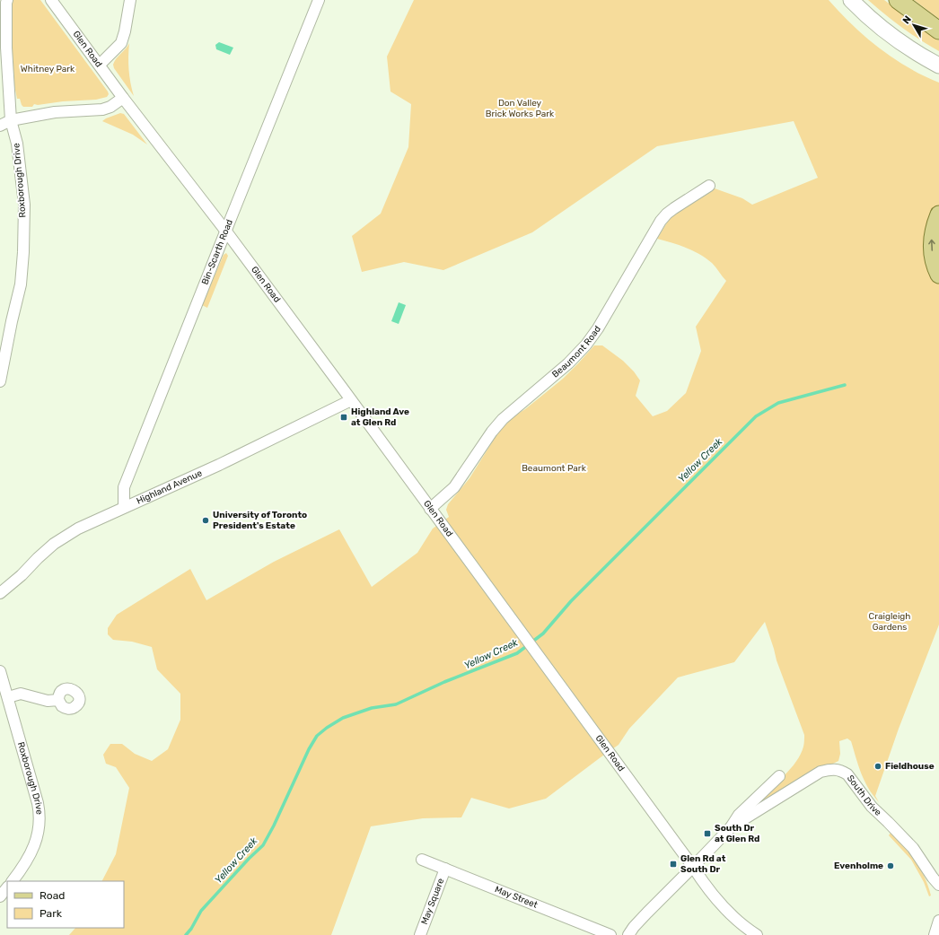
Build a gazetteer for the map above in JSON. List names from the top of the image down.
{
  "streets": {
    "street": [
      "Glen Road",
      "Roxborough Drive",
      "Bin-Scarth Road",
      "Beaumont Road",
      "Highland Avenue",
      "South Drive",
      "May Street",
      "May Square"
    ]
  },
  "crossings": [
    ["Glen Road", "Bin-Scarth Road"],
    ["Glen Road", "Beaumont Road"],
    ["Glen Road", "Highland Avenue"],
    ["Glen Road", "South Drive"],
    ["Bin-Scarth Road", "Highland Avenue"],
    ["May Street", "May Square"]
  ],
  "water": ["Yellow Creek"],
  "parks": [
    "Whitney Park",
    "Don Valley Brick Works Park",
    "Beaumont Park",
    "Craigleigh Gardens"
  ],
  "places": {
    "transit": ["Highland Ave at Glen Rd", "South Dr at Glen Rd", "Glen Rd at South Dr"],
    "other": ["University of Toronto President's Estate", "Fieldhouse", "Evenholme"]
  },
  "legend": ["Road", "Park"],
  "north": "top left"
}
